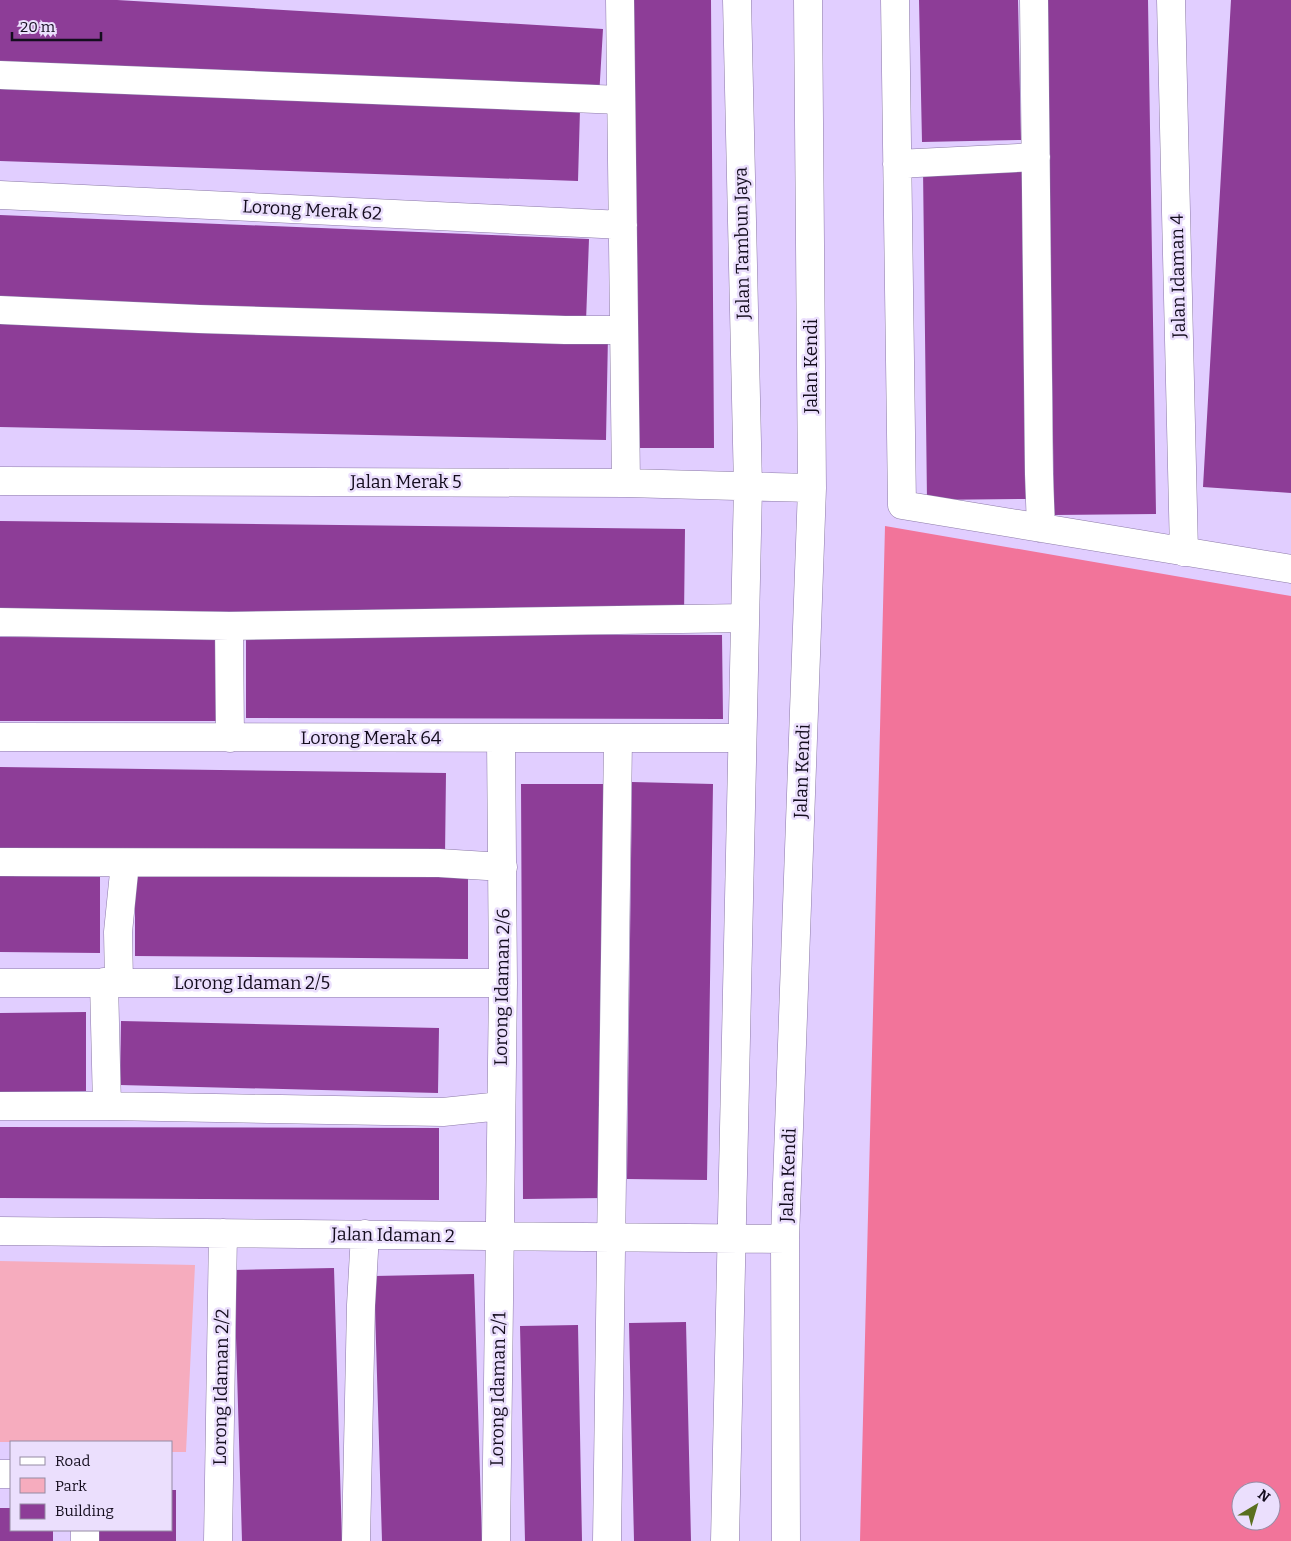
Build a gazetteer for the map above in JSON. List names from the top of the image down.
{
  "streets": {
    "street": [
      "Lorong Merak 62",
      "Jalan Tambun Jaya",
      "Jalan Idaman 4",
      "Jalan Kendi",
      "Jalan Merak 5",
      "Lorong Merak 64",
      "Lorong Idaman 2/5",
      "Lorong Idaman 2/6",
      "Jalan Idaman 2",
      "Lorong Idaman 2/2",
      "Lorong Idaman 2/1"
    ]
  },
  "crossings": [
    ["Jalan Tambun Jaya", "Jalan Merak 5"],
    ["Jalan Kendi", "Jalan Merak 5"],
    ["Jalan Kendi", "Jalan Idaman 2"],
    ["Lorong Merak 64", "Lorong Idaman 2/6"],
    ["Lorong Idaman 2/5", "Lorong Idaman 2/6"],
    ["Lorong Idaman 2/6", "Jalan Idaman 2"],
    ["Lorong Idaman 2/6", "Lorong Idaman 2/1"],
    ["Jalan Idaman 2", "Lorong Idaman 2/2"],
    ["Jalan Idaman 2", "Lorong Idaman 2/1"]
  ],
  "legend": ["Road", "Park", "Building"],
  "scale_bar": "20 m",
  "north": "top right"
}
